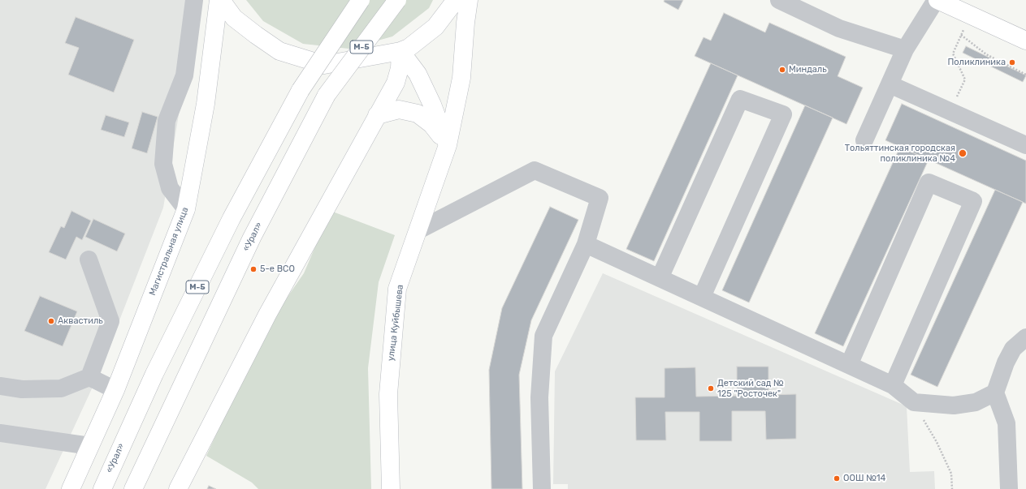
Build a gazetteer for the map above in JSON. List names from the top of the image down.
{
  "streets": {
    "main road": [
      "М-5",
      "«Урал»",
      "Магистральная улица",
      "улица Куйбышева"
    ]
  },
  "places": [
    "Поликлиника",
    "Миндаль",
    "Тольяттинская городская поликлиника №4",
    "5-е ВСО",
    "Аквастиль",
    "Детский сад № 125 \"Росточек\"",
    "ООШ №14"
  ]
}
